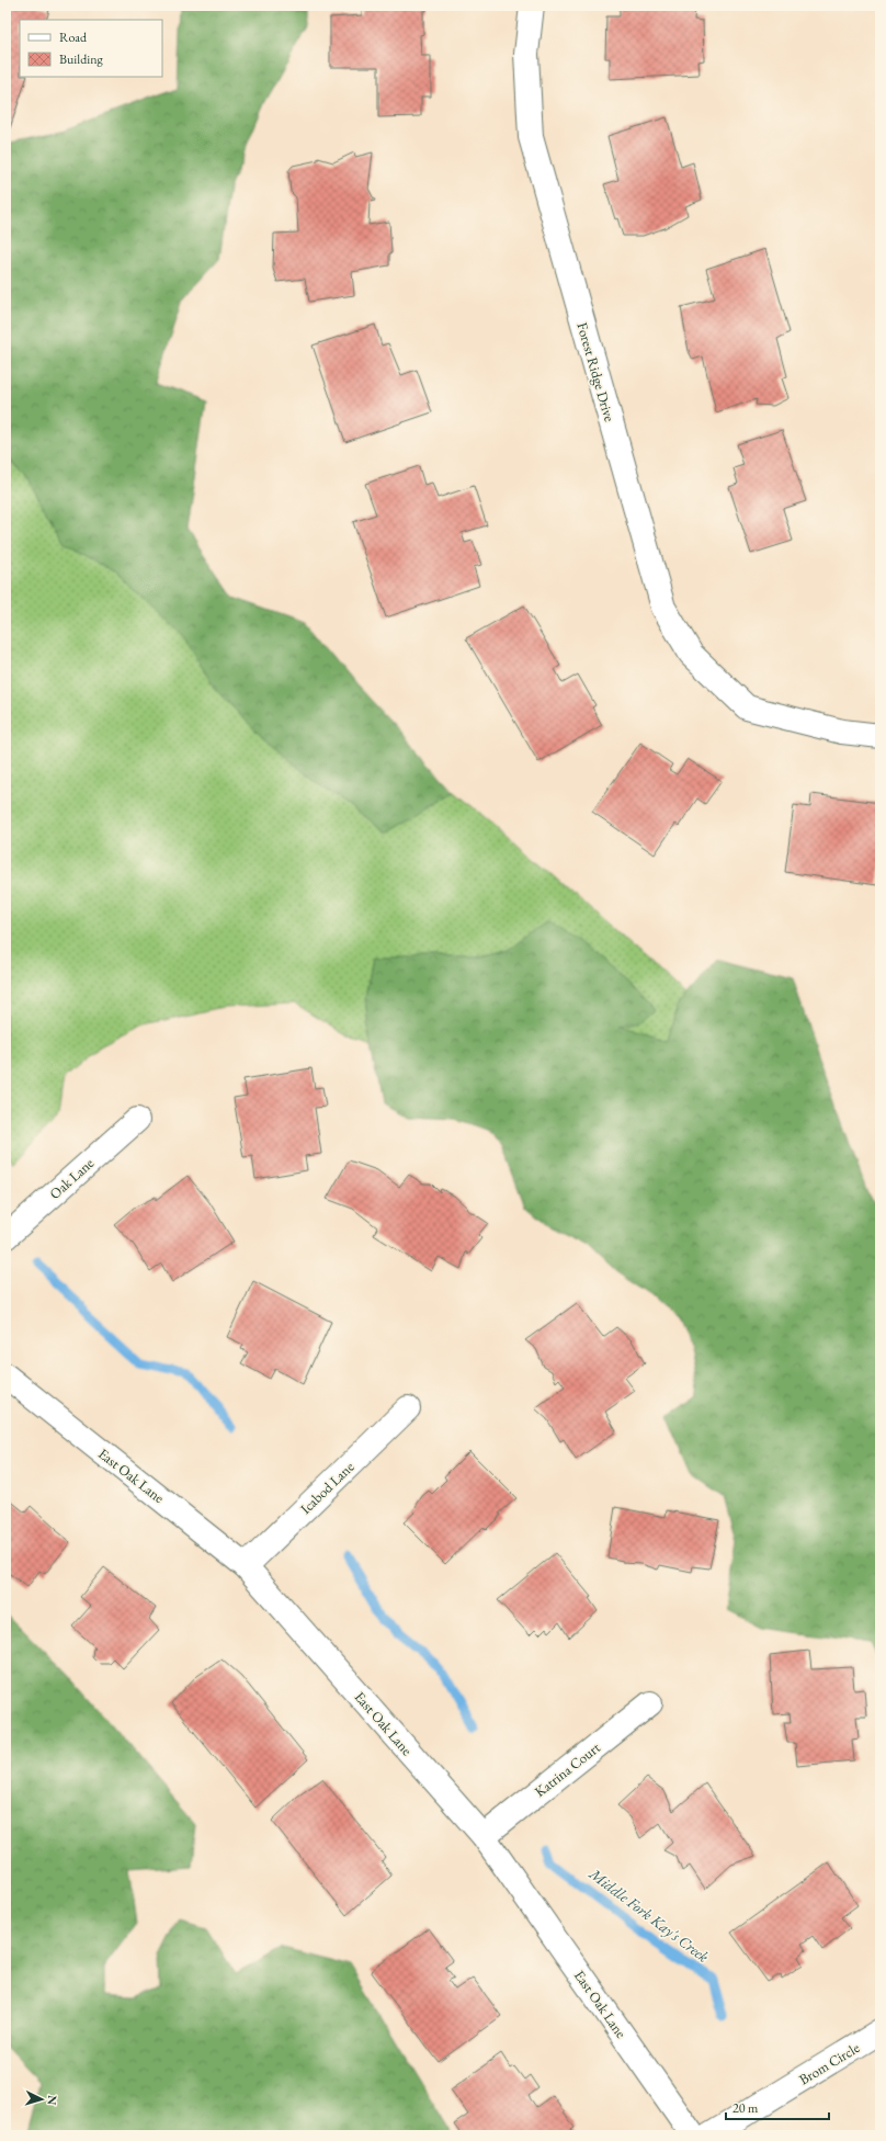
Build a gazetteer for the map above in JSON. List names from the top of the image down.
{
  "streets": {
    "street": [
      "Forest Ridge Drive",
      "Oak Lane",
      "East Oak Lane",
      "Icabod Lane",
      "Katrina Court",
      "Brom Circle"
    ]
  },
  "crossings": [
    ["East Oak Lane", "Icabod Lane"],
    ["East Oak Lane", "Katrina Court"]
  ],
  "water": ["Middle Fork Kay's Creek"],
  "legend": ["Road", "Building"],
  "scale_bar": "20 m",
  "north": "right"
}
